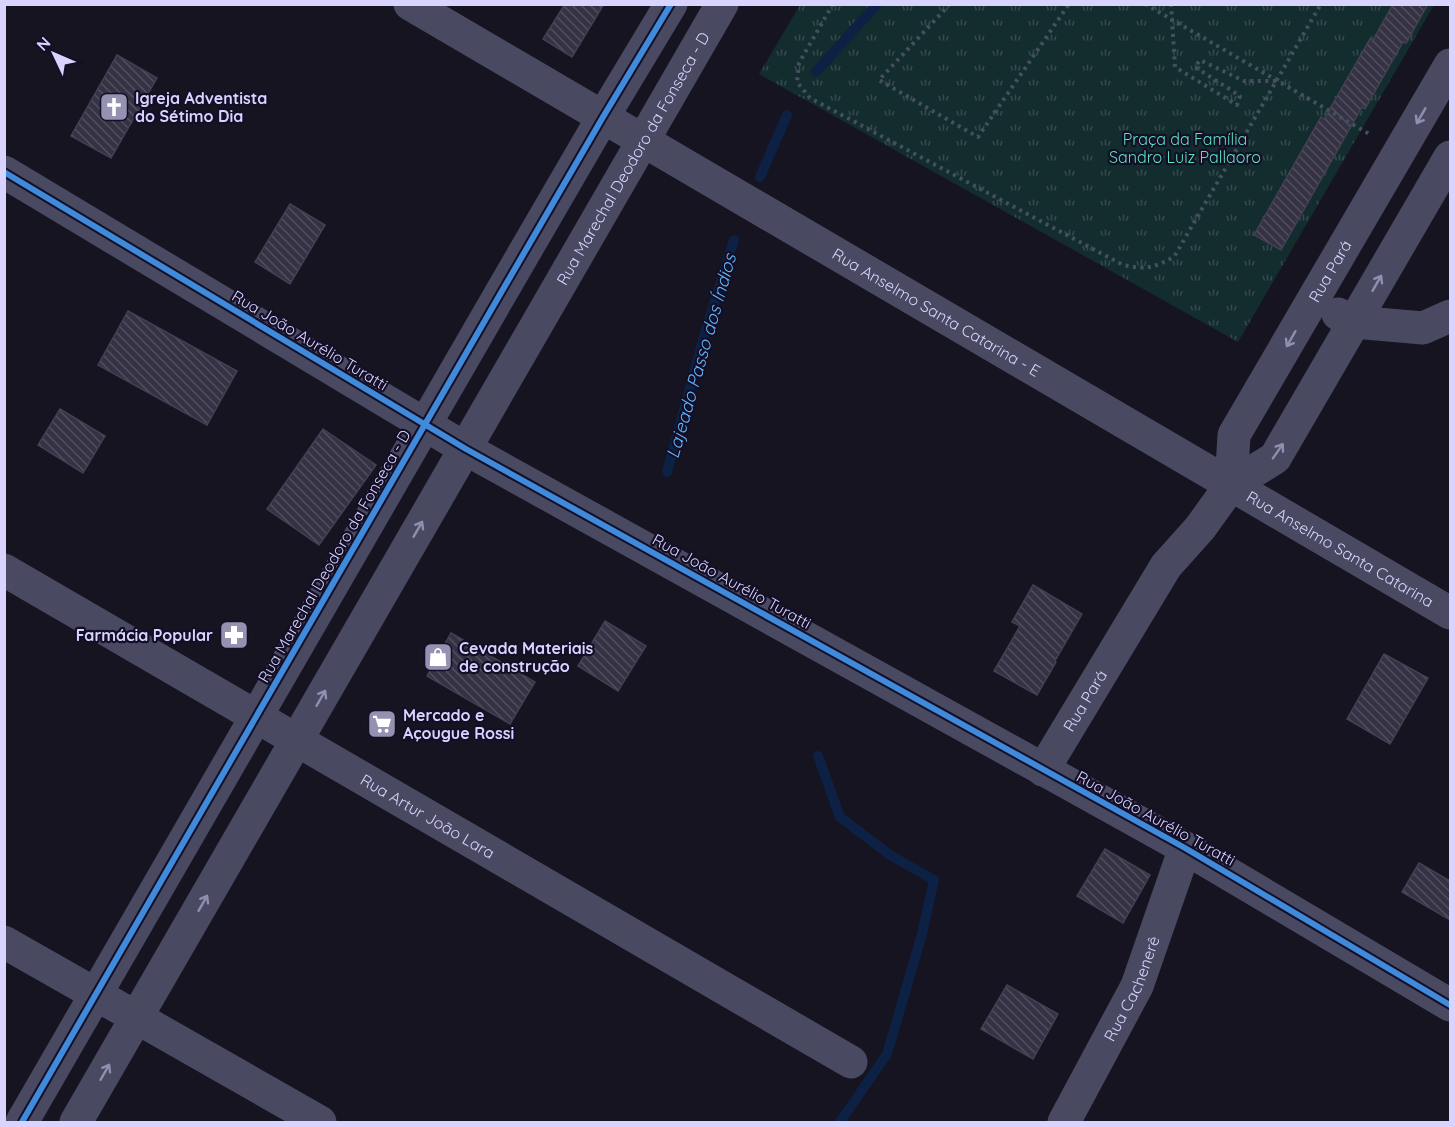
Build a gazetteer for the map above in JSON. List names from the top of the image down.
{
  "streets": {
    "street": [
      "Rua Marechal Deodoro da Fonseca - D",
      "Rua Pará",
      "Rua Anselmo Santa Catarina - E",
      "Rua João Aurélio Turatti",
      "Rua Anselmo Santa Catarina",
      "Rua Artur João Lara",
      "Rua Cachenerê"
    ]
  },
  "crossings": [
    ["Rua Marechal Deodoro da Fonseca - D", "Rua Anselmo Santa Catarina - E"],
    ["Rua Marechal Deodoro da Fonseca - D", "Rua João Aurélio Turatti"],
    ["Rua Marechal Deodoro da Fonseca - D", "Rua Artur João Lara"],
    ["Rua Pará", "Rua Anselmo Santa Catarina - E"],
    ["Rua Pará", "Rua João Aurélio Turatti"],
    ["Rua Pará", "Rua Anselmo Santa Catarina"],
    ["Rua Anselmo Santa Catarina - E", "Rua Anselmo Santa Catarina"],
    ["Rua João Aurélio Turatti", "Rua Cachenerê"]
  ],
  "water": ["Lajeado Passo dos Índios"],
  "parks": ["Praça da Família Sandro Luiz Pallaoro"],
  "places": {
    "church": ["Igreja Adventista do Sétimo Dia"],
    "pharmacy": ["Farmácia Popular"],
    "shop": ["Cevada Materiais de construção"],
    "supermarket": ["Mercado e Açougue Rossi"]
  },
  "north": "top left"
}
